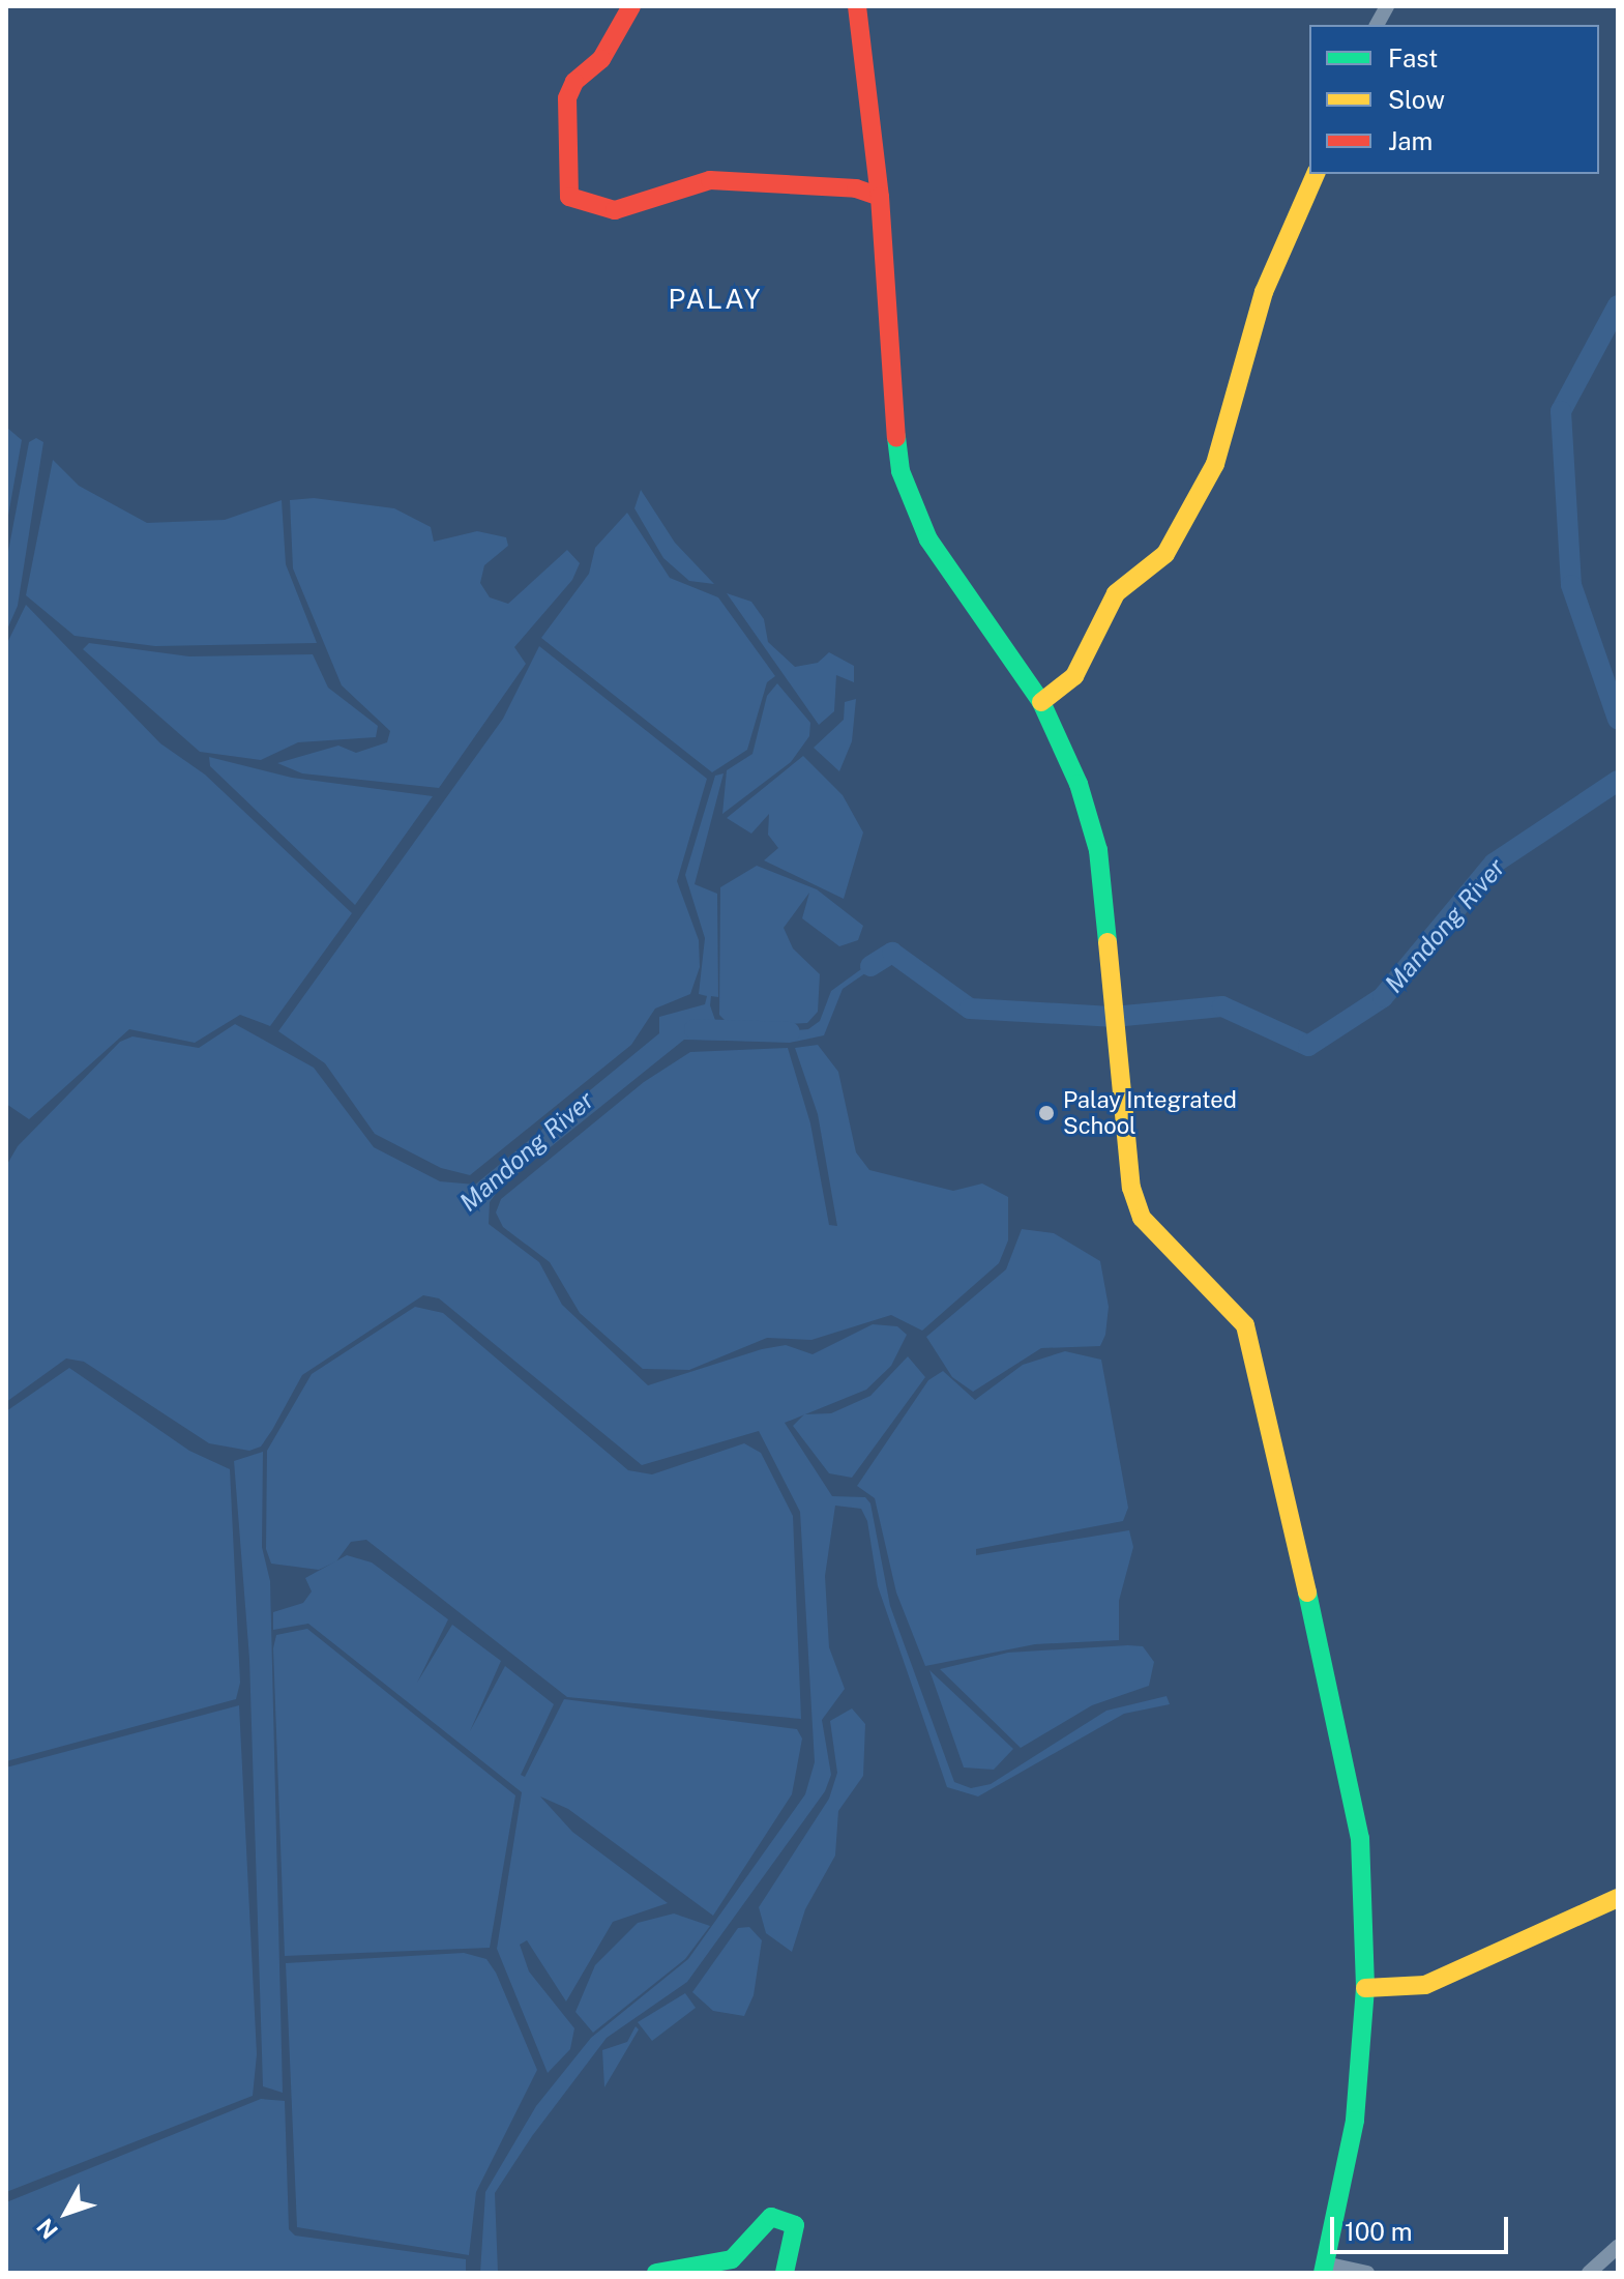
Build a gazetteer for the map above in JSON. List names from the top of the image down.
{
  "districts": ["PALAY"],
  "water": ["Mandong River"],
  "places": ["Palay Integrated School"],
  "legend": ["Fast", "Slow", "Jam"],
  "scale_bar": "100 m",
  "north": "bottom left"
}
